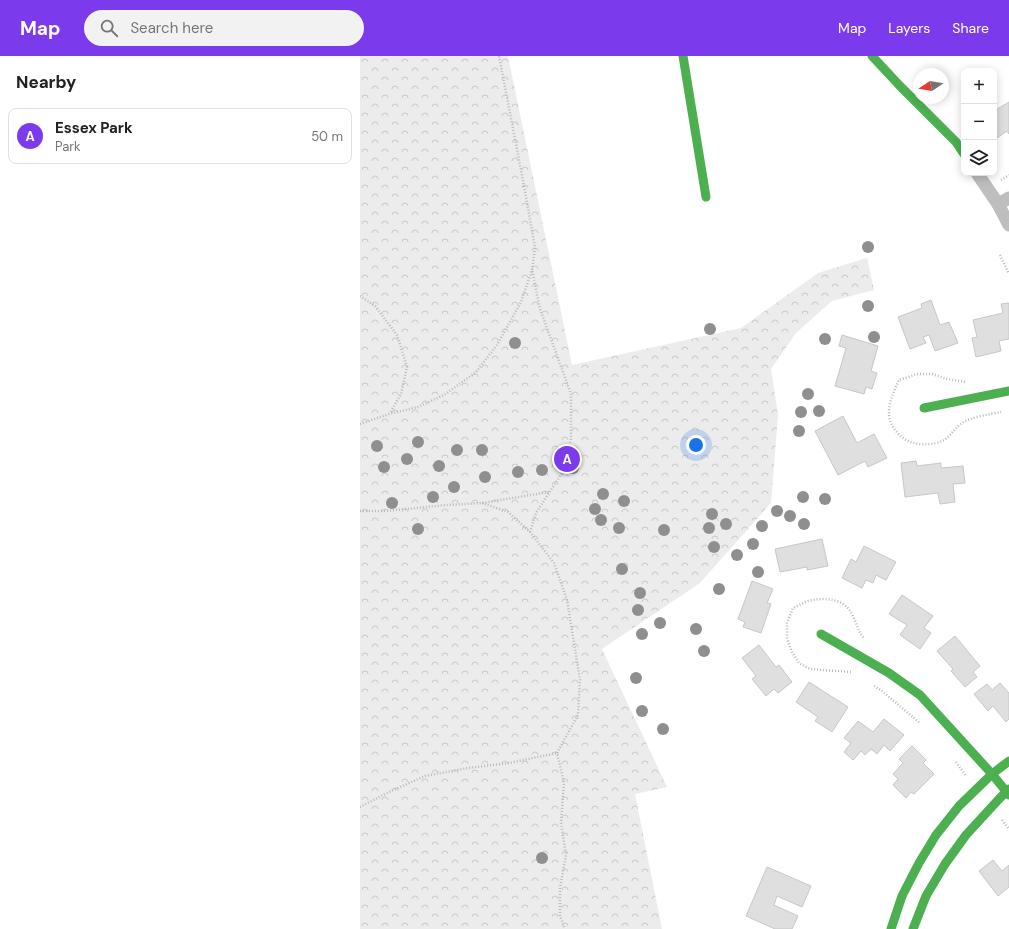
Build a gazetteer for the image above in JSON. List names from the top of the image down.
{
  "north": "left",
  "page": {
    "header": "Map",
    "search": "Search here",
    "nav": ["Map", "Layers", "Share"],
    "heading": "Nearby",
    "map_buttons": ["+", "−"],
    "list": [
      {
        "mark": "A",
        "name": "Essex Park",
        "note": "Park",
        "value": "50 m"
      }
    ],
    "pins": "A"
  }
}
